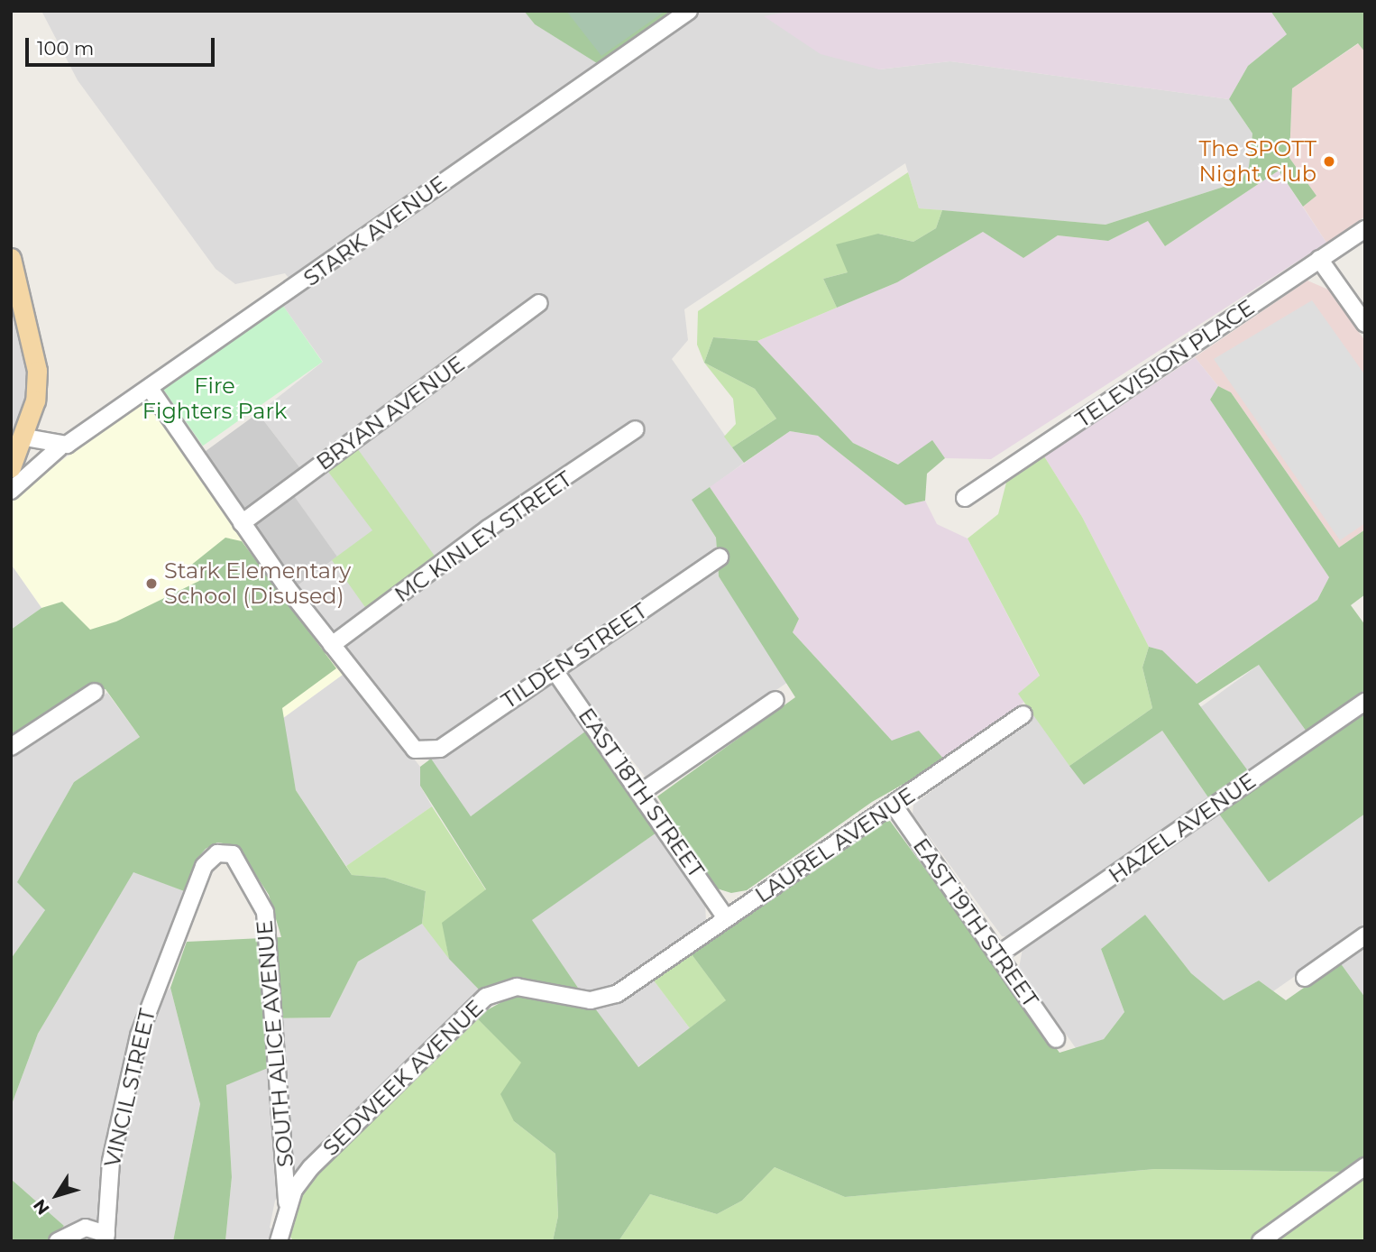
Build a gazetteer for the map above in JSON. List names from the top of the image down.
{
  "streets": {
    "street": [
      "STARK AVENUE",
      "TELEVISION PLACE",
      "BRYAN AVENUE",
      "MC KINLEY STREET",
      "TILDEN STREET",
      "EAST 18TH STREET",
      "HAZEL AVENUE",
      "LAUREL AVENUE",
      "EAST 19TH STREET",
      "SOUTH ALICE AVENUE",
      "SEDWEEK AVENUE",
      "VINCIL STREET"
    ]
  },
  "crossings": [
    ["MC KINLEY STREET", "TILDEN STREET"],
    ["TILDEN STREET", "EAST 18TH STREET"],
    ["EAST 18TH STREET", "LAUREL AVENUE"],
    ["HAZEL AVENUE", "EAST 19TH STREET"],
    ["LAUREL AVENUE", "EAST 19TH STREET"],
    ["LAUREL AVENUE", "SEDWEEK AVENUE"],
    ["SOUTH ALICE AVENUE", "SEDWEEK AVENUE"],
    ["SOUTH ALICE AVENUE", "VINCIL STREET"]
  ],
  "parks": ["Fire Fighters Park"],
  "places": ["The SPOTT Night Club", "Stark Elementary School (Disused)"],
  "scale_bar": "100 m",
  "north": "bottom left"
}
